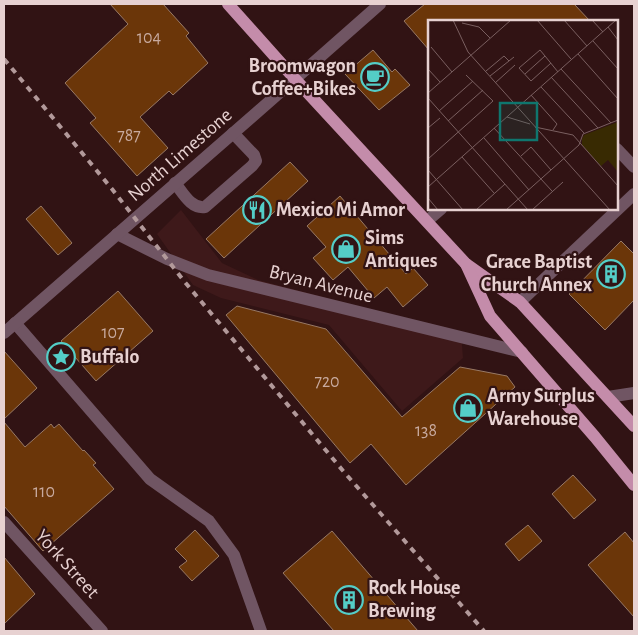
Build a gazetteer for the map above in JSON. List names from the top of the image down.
{
  "streets": {
    "street": ["North Limestone", "Bryan Avenue", "York Street"]
  },
  "crossings": [
    ["North Limestone", "Bryan Avenue"]
  ],
  "places": {
    "cafe": ["Broomwagon Coffee+Bikes"],
    "restaurant": ["Mexico Mi Amor"],
    "shop": ["Sims Antiques", "Army Surplus Warehouse"],
    "building": ["Grace Baptist Church Annex", "Rock House Brewing"],
    "place": ["Buffalo"]
  },
  "house_numbers": [
    "104",
    "787",
    "107",
    "720",
    "138",
    "110"
  ]
}
